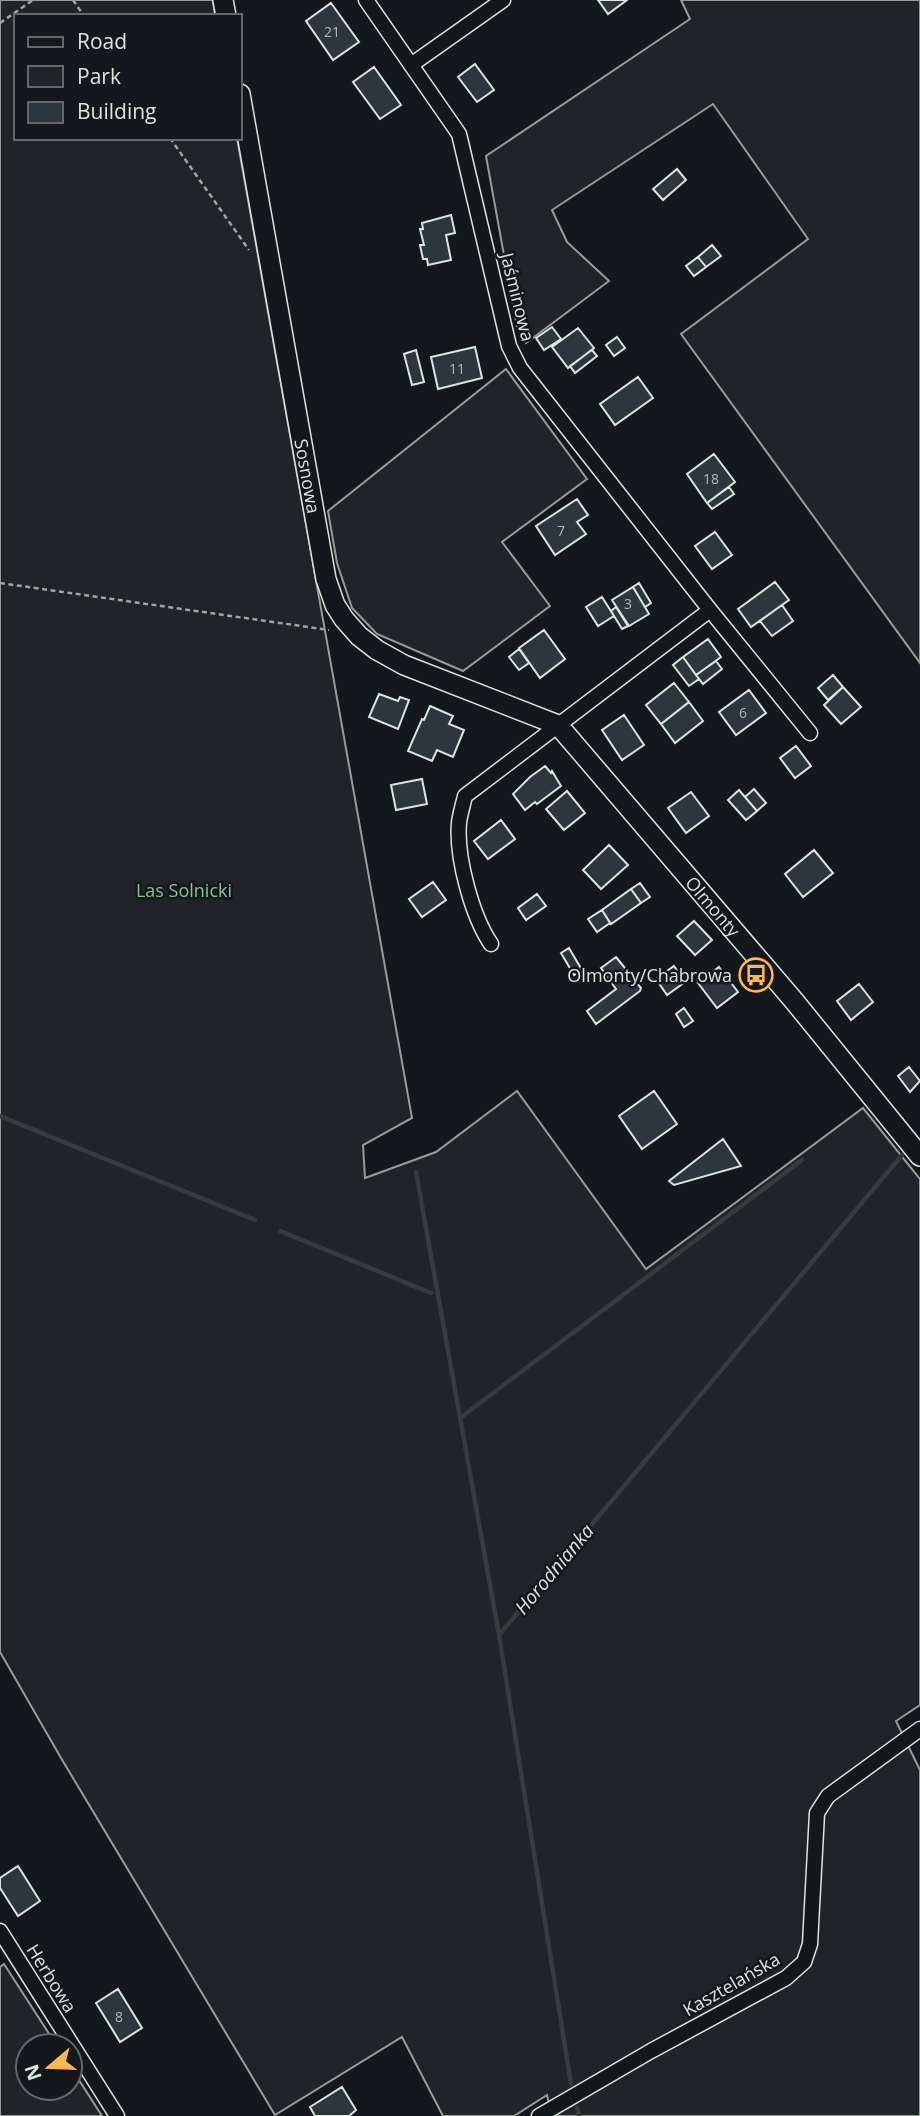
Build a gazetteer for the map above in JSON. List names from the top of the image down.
{
  "streets": {
    "street": [
      "Jaśminowa",
      "Sosnowa",
      "Olmonty",
      "Herbowa",
      "Kasztelańska"
    ]
  },
  "crossings": [
    ["Sosnowa", "Olmonty"]
  ],
  "water": ["Horodnianka"],
  "parks": ["Las Solnicki"],
  "places": {
    "bus stop": ["Olmonty/Chabrowa"]
  },
  "house_numbers": [
    "21",
    "11",
    "18",
    "7",
    "3",
    "6",
    "8"
  ],
  "legend": ["Road", "Park", "Building"],
  "north": "left"
}
